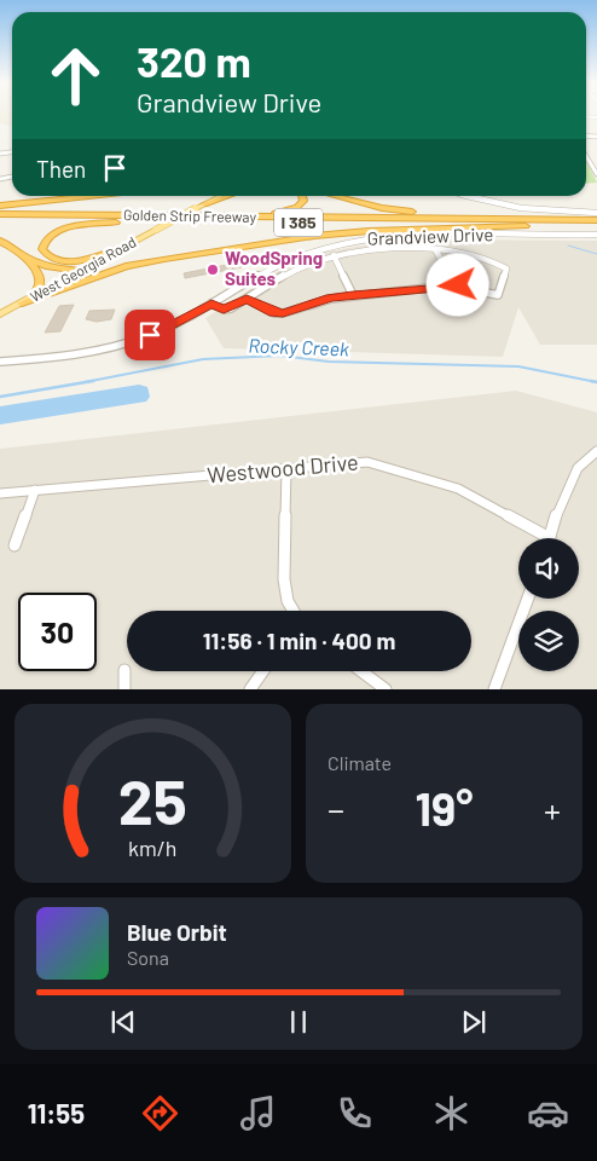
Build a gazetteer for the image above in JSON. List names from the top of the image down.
{
  "streets": {
    "highway": ["Golden Strip Freeway", "I 385"],
    "main road": ["West Georgia Road"],
    "street": ["Grandview Drive", "Westwood Drive"]
  },
  "water": ["Rocky Creek"],
  "places": ["WoodSpring Suites"],
  "page": {
    "turn": ["320 m", "Grandview Drive"],
    "then": "Then",
    "limit": "30",
    "trip": "11:56 · 1 min · 400 m",
    "tile": "Climate",
    "heat": ["−", "19°", "+"],
    "song": ["Blue Orbit", "Sona"],
    "tabs": "11:55",
    "gauge": ["25", "km/h"]
  }
}
